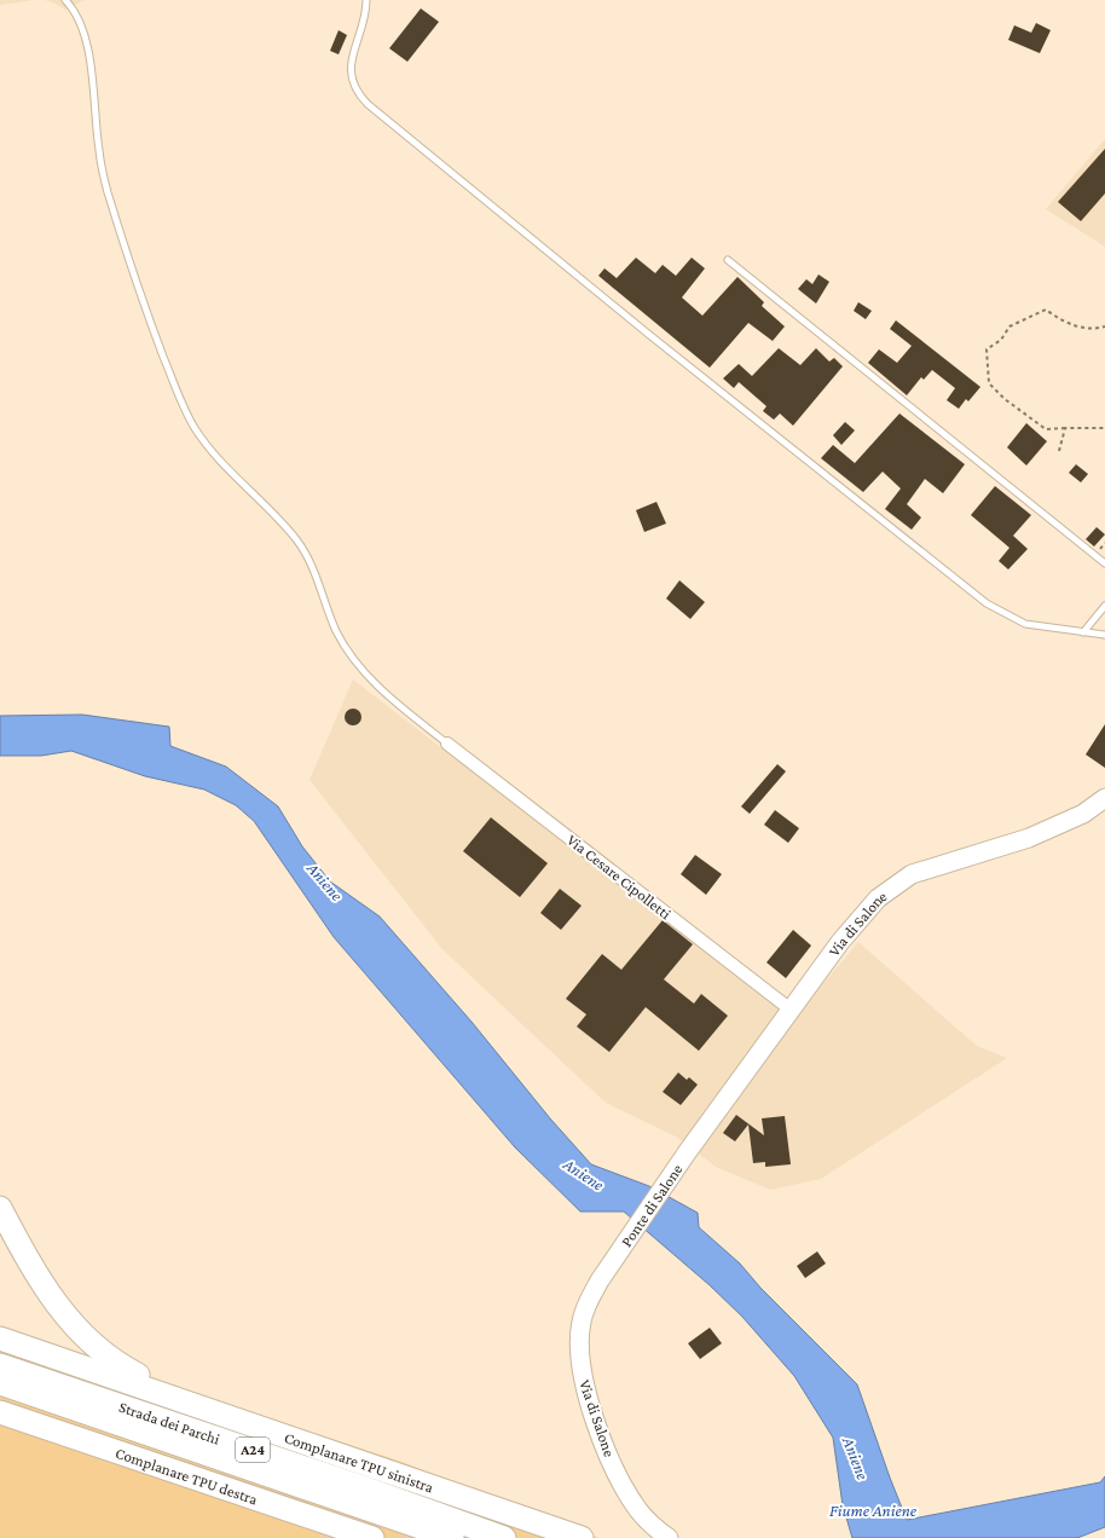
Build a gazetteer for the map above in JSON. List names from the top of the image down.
{
  "streets": {
    "highway": [
      "Strada dei Parchi",
      "A24",
      "Complanare TPU sinistra",
      "Complanare TPU destra"
    ],
    "street": ["Via Cesare Cipolletti", "Via di Salone", "Ponte di Salone"]
  },
  "crossings": [
    ["Via Cesare Cipolletti", "Via di Salone"],
    ["Via di Salone", "Ponte di Salone"]
  ],
  "water": ["Aniene", "Fiume Aniene"]
}
